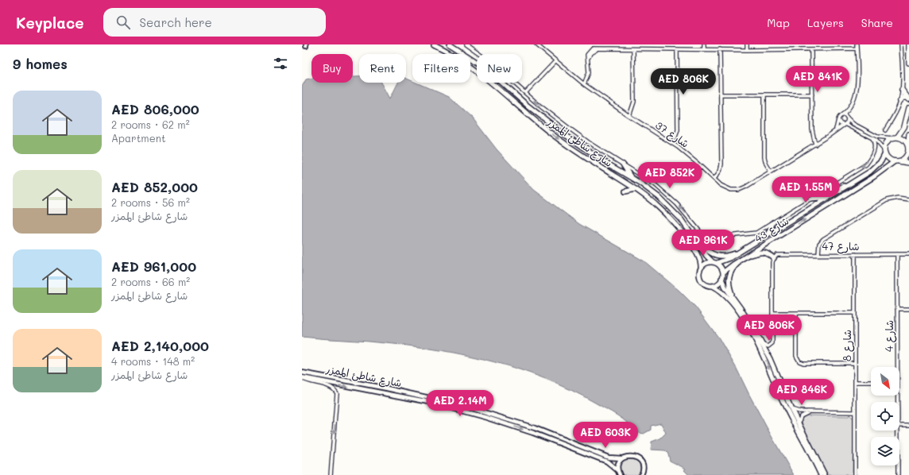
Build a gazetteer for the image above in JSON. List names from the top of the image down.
{
  "streets": {
    "main road": ["شارع شاطئ الممزر", "شارع 43"],
    "street": [
      "شارع 37",
      "شارع 47",
      "شارع 4",
      "شارع 8"
    ]
  },
  "crossings": [
    ["شارع شاطئ الممزر", "شارع 43"],
    ["شارع 47", "شارع 4"],
    ["شارع 47", "شارع 8"]
  ],
  "north": "bottom right",
  "page": {
    "header": "Keyplace",
    "search": "Search here",
    "nav": ["Map", "Layers", "Share"],
    "heading": "9 homes",
    "chip": [
      "Buy",
      "Rent",
      "Filters",
      "New"
    ],
    "price": [
      "AED 841K",
      "AED 806K",
      "AED 852K",
      "AED 1.55M",
      "AED 961K",
      "AED 806K",
      "AED 846K",
      "AED 2.14M",
      "AED 603K"
    ],
    "list": [
      {
        "name": "AED 806,000",
        "note": "2 rooms · 62 m² · Apartment"
      },
      {
        "name": "AED 852,000",
        "note": "2 rooms · 56 m² · شارع شاطئ الممزر"
      },
      {
        "name": "AED 961,000",
        "note": "2 rooms · 66 m² · شارع شاطئ الممزر"
      },
      {
        "name": "AED 2,140,000",
        "note": "4 rooms · 148 m² · شارع شاطئ الممزر"
      }
    ]
  }
}
